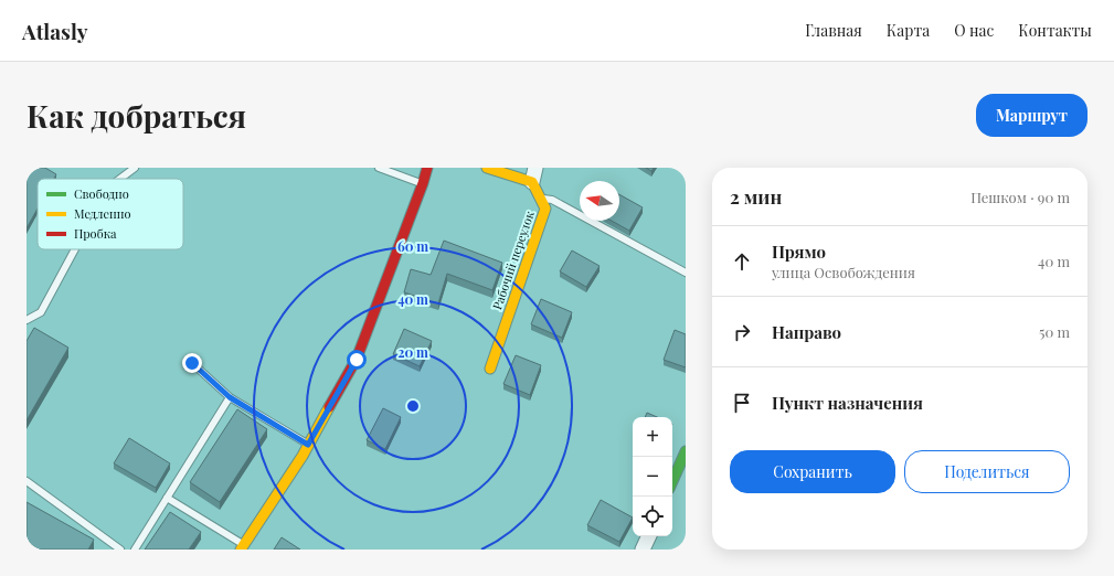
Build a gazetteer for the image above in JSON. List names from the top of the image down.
{
  "streets": {
    "main road": ["Рабочий переулок"]
  },
  "legend": ["Свободно", "Медленно", "Пробка"],
  "north": "left",
  "page": {
    "header": "Atlasly",
    "nav": [
      "Главная",
      "Карта",
      "О нас",
      "Контакты"
    ],
    "buttons": [
      "Маршрут",
      ["Сохранить", "Поделиться"]
    ],
    "title": "Как добраться",
    "heading": ["2 мин", "Пешком · 90 m"],
    "list": [
      ["Прямо", "улица Освобождения", "40 m"],
      ["Направо", "50 m"],
      "Пункт назначения"
    ],
    "map_buttons": ["+", "−"]
  },
  "rings": ["60 m", "40 m", "20 m"]
}
